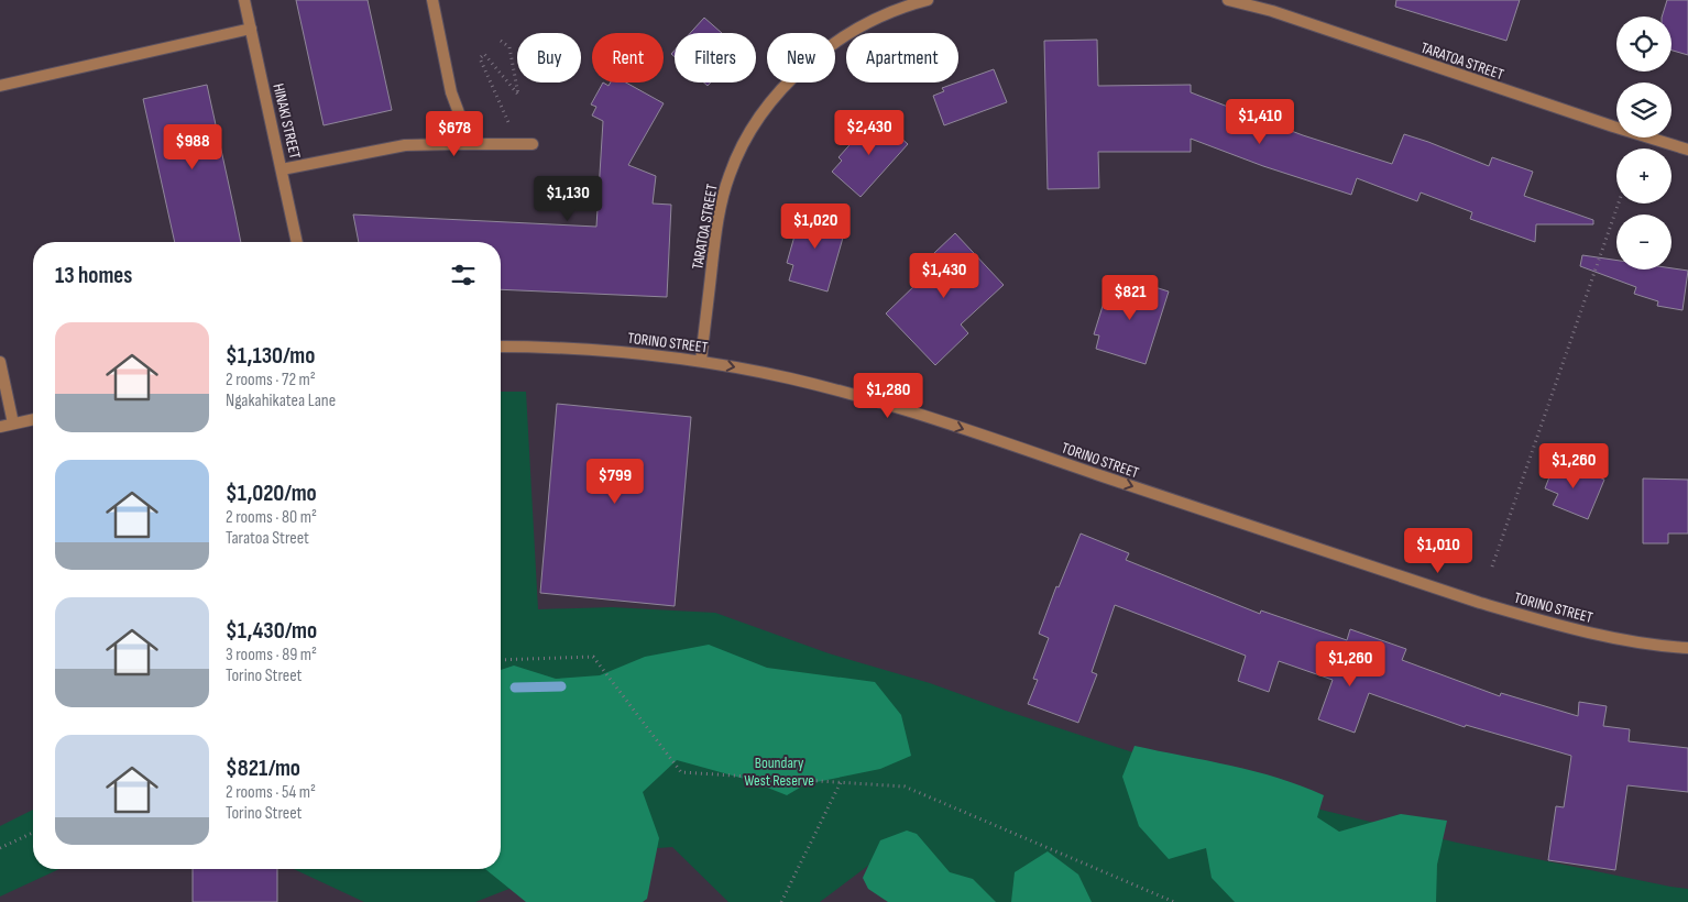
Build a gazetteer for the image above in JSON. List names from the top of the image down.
{
  "streets": {
    "street": ["TARATOA STREET", "HINAKI STREET", "TORINO STREET"]
  },
  "crossings": [
    ["TARATOA STREET", "TORINO STREET"]
  ],
  "one_way": ["TORINO STREET"],
  "parks": ["Boundary West Reserve"],
  "page": {
    "map_buttons": ["+", "−"],
    "chip": [
      "Buy",
      "Rent",
      "Filters",
      "New",
      "Apartment"
    ],
    "price": [
      "$1,410",
      "$2,430",
      "$678",
      "$988",
      "$1,130",
      "$1,020",
      "$1,430",
      "$821",
      "$1,280",
      "$1,260",
      "$799",
      "$1,010",
      "$1,260"
    ],
    "heading": "13 homes",
    "list": [
      {
        "name": "$1,130/mo",
        "note": "2 rooms · 72 m² · Ngakahikatea Lane"
      },
      {
        "name": "$1,020/mo",
        "note": "2 rooms · 80 m² · Taratoa Street"
      },
      {
        "name": "$1,430/mo",
        "note": "3 rooms · 89 m² · Torino Street"
      },
      {
        "name": "$821/mo",
        "note": "2 rooms · 54 m² · Torino Street"
      }
    ]
  }
}
